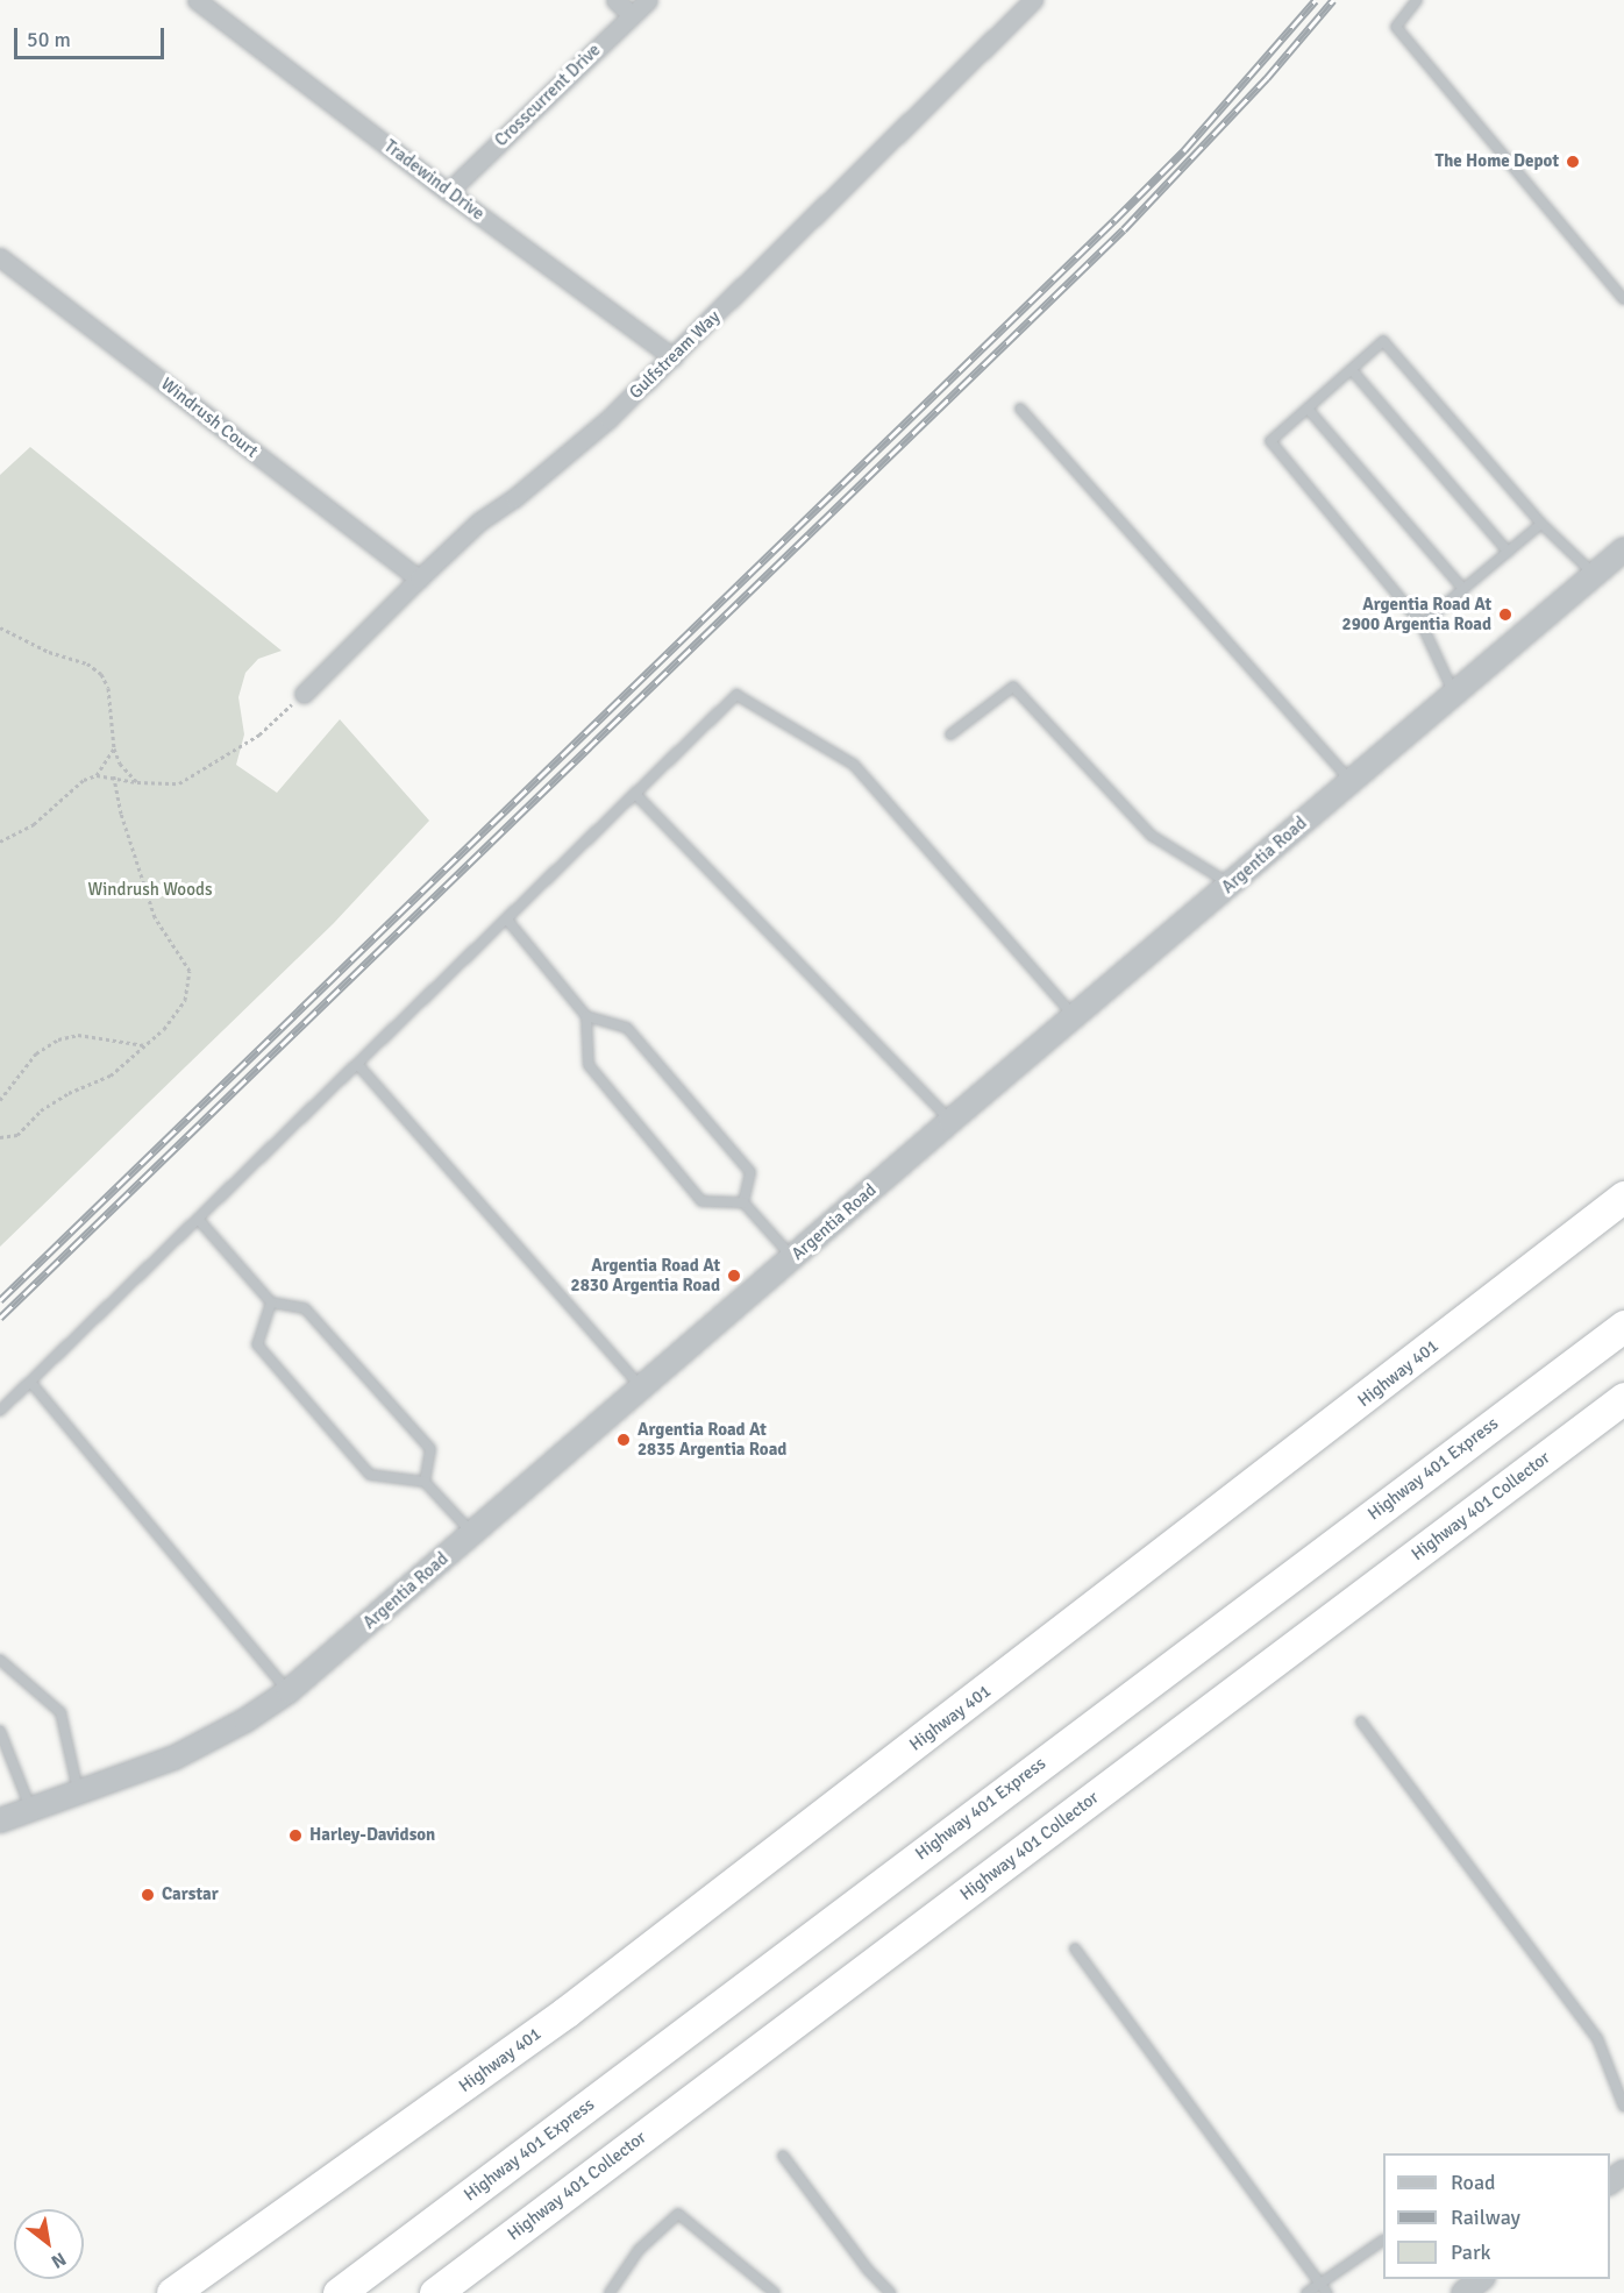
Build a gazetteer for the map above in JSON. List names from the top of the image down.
{
  "streets": {
    "highway": ["Highway 401", "Highway 401 Express", "Highway 401 Collector"],
    "street": [
      "Crosscurrent Drive",
      "Tradewind Drive",
      "Gulfstream Way",
      "Windrush Court",
      "Argentia Road"
    ]
  },
  "crossings": [
    ["Crosscurrent Drive", "Tradewind Drive"],
    ["Tradewind Drive", "Gulfstream Way"],
    ["Gulfstream Way", "Windrush Court"]
  ],
  "parks": ["Windrush Woods"],
  "places": [
    "The Home Depot",
    "Argentia Road At 2900 Argentia Road",
    "Argentia Road At 2830 Argentia Road",
    "Argentia Road At 2835 Argentia Road",
    "Harley-Davidson",
    "Carstar"
  ],
  "legend": ["Road", "Railway", "Park"],
  "scale_bar": "50 m",
  "north": "bottom right"
}
